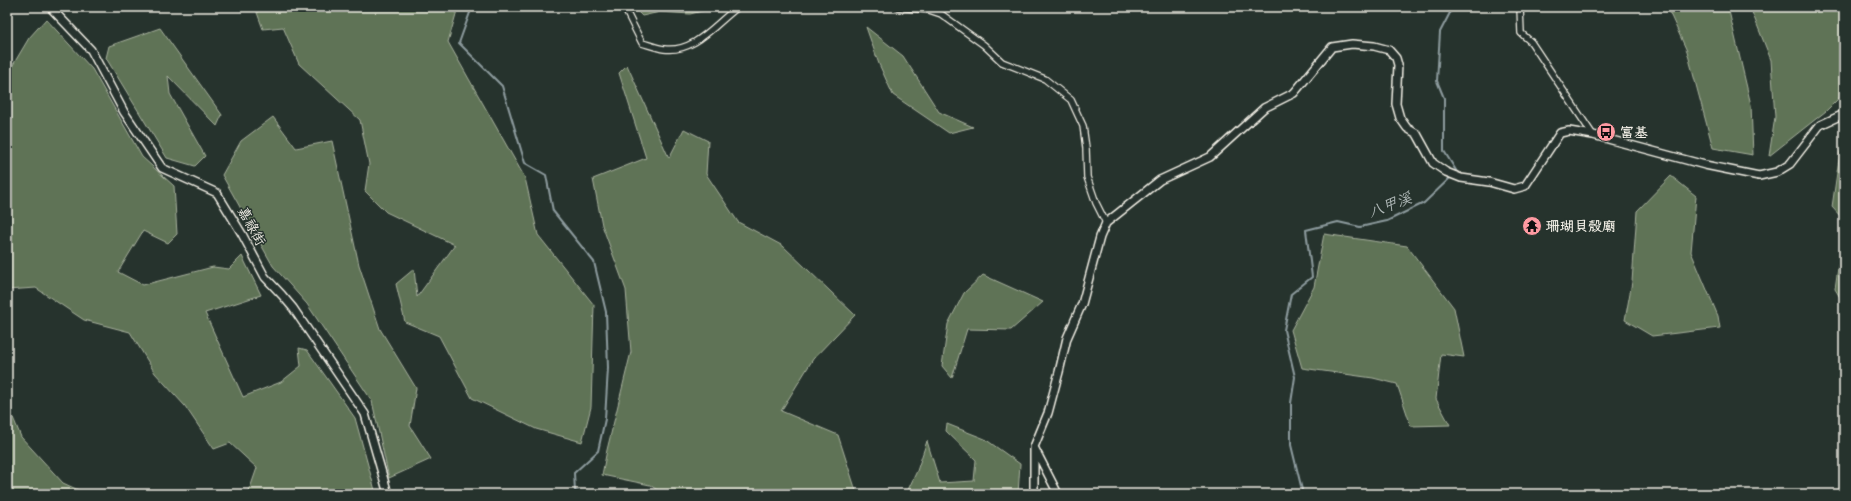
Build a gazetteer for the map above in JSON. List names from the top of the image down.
{
  "streets": {
    "street": ["嘉祿街"]
  },
  "water": ["八甲溪"],
  "places": {
    "bus stop": ["富基"],
    "temple": ["珊瑚貝殼廟"]
  }
}
